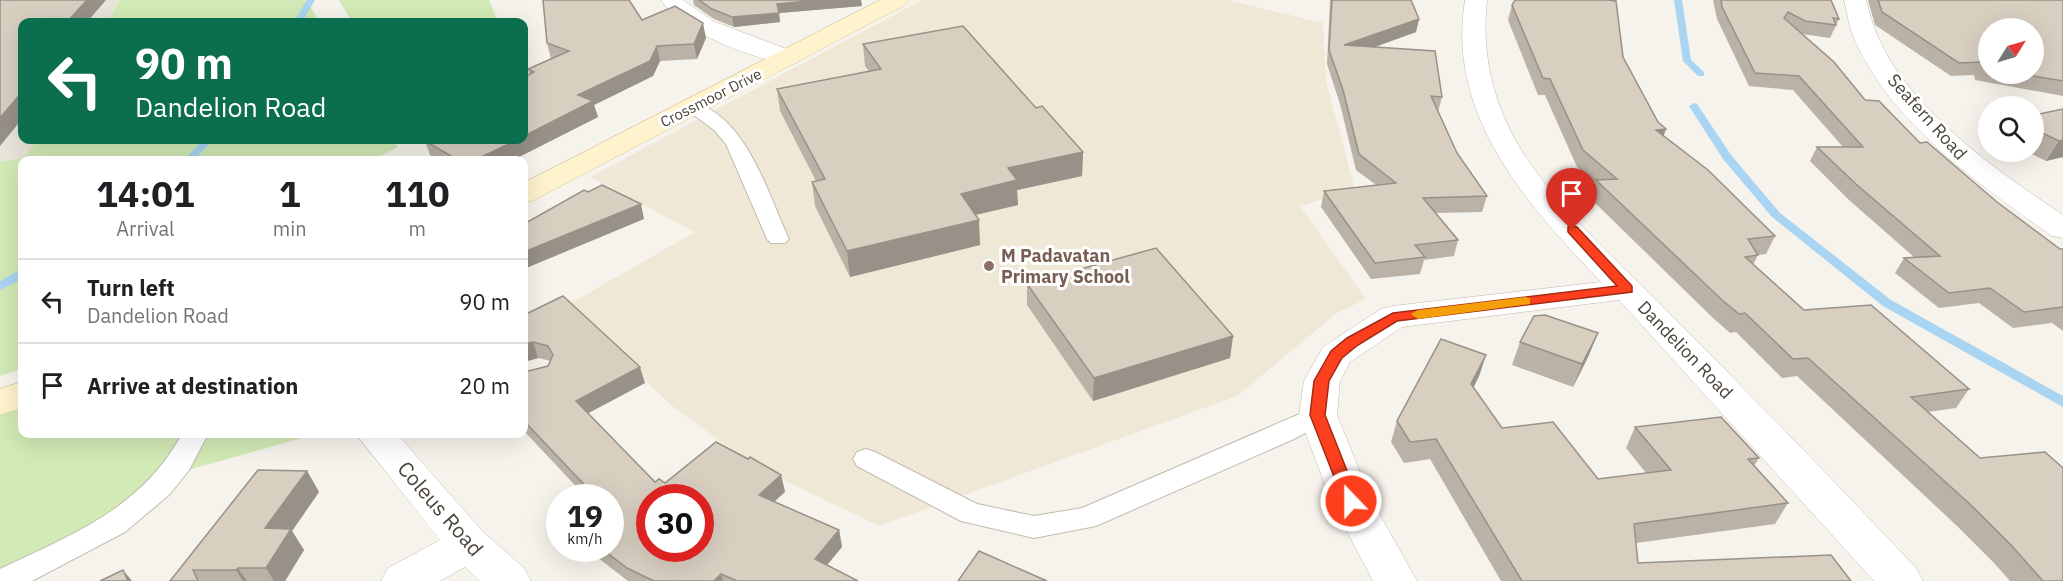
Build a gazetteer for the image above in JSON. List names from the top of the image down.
{
  "streets": {
    "street": [
      "Crossmoor Drive",
      "Seafern Road",
      "Dandelion Road",
      "Coleus Road"
    ]
  },
  "places": ["M Padavatan Primary School"],
  "north": "top right",
  "page": {
    "turn": ["90 m", "Dandelion Road"],
    "eta": [
      "14:01",
      "Arrival",
      "1",
      "min",
      "110",
      "m"
    ],
    "list": [
      {
        "name": "Turn left",
        "note": "Dandelion Road",
        "value": "90 m"
      },
      {
        "name": "Arrive at destination",
        "value": "20 m"
      }
    ],
    "speed": "19 km/h",
    "limit": "30"
  }
}
